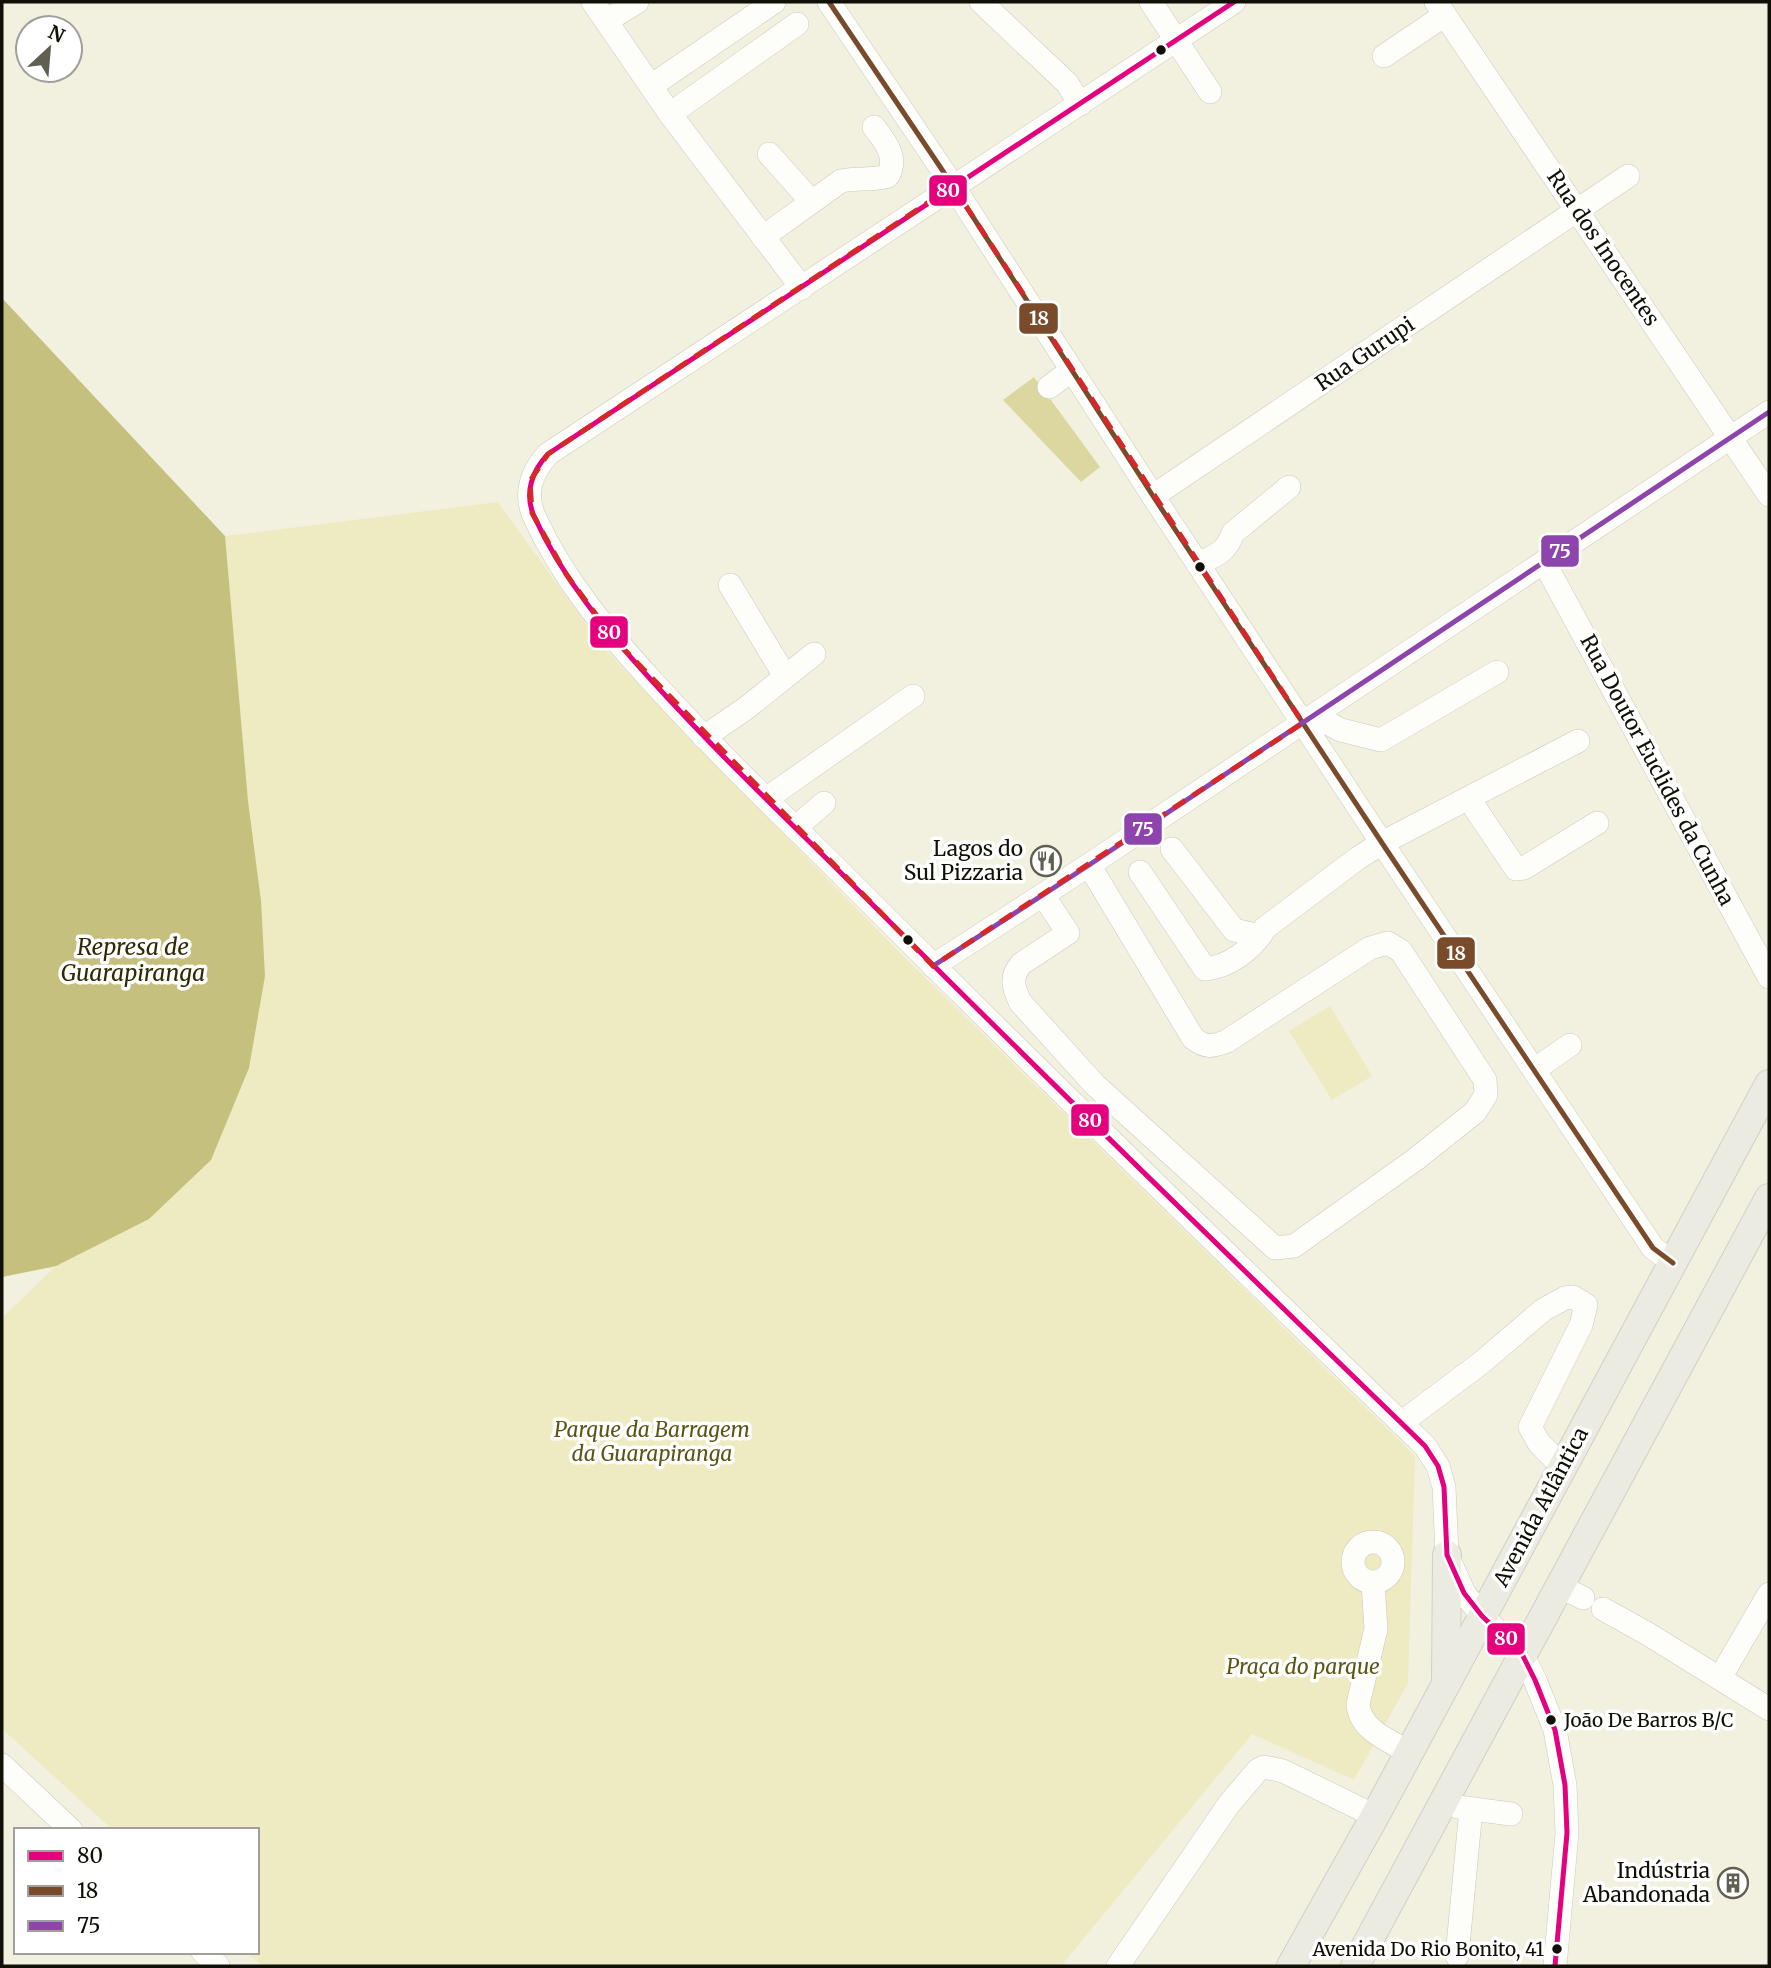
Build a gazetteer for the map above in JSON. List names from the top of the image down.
{
  "streets": {
    "main road": ["Avenida Atlântica"],
    "street": ["Rua dos Inocentes", "Rua Gurupi", "Rua Doutor Euclides da Cunha"]
  },
  "crossings": [
    ["Rua dos Inocentes", "Rua Gurupi"]
  ],
  "water": ["Represa de Guarapiranga"],
  "parks": ["Parque da Barragem da Guarapiranga", "Praça do parque"],
  "places": {
    "restaurant": ["Lagos do Sul Pizzaria"],
    "other": ["João De Barros B/C", "Avenida Do Rio Bonito, 41"],
    "building": ["Indústria Abandonada"]
  },
  "lines": ["transit line 80", "transit line 18", "transit line 75"],
  "legend": ["80", "18", "75"],
  "north": "top right"
}
